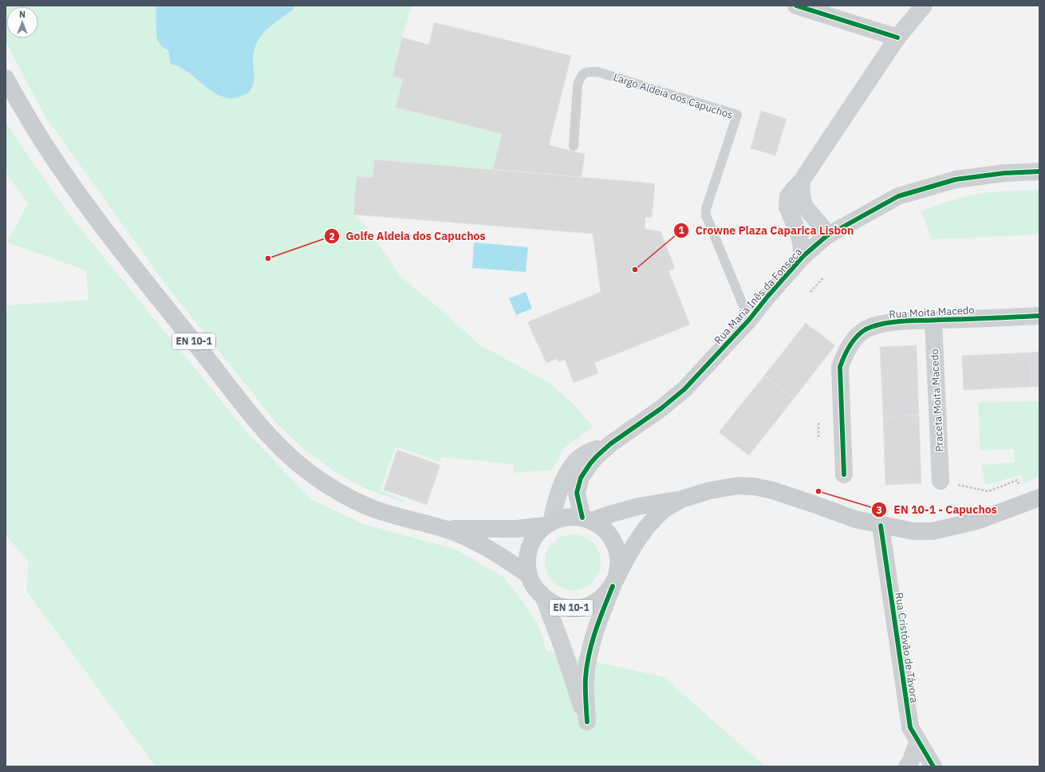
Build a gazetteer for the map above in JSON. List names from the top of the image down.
{
  "streets": {
    "main road": ["EN 10-1"],
    "street": [
      "Rua Maria Inês da Fonseca",
      "Rua Moita Macedo",
      "Praceta Moita Macedo",
      "Rua Cristóvão de Távora"
    ],
    "lane": ["Largo Aldeia dos Capuchos"]
  },
  "crossings": [
    ["Largo Aldeia dos Capuchos", "Rua Maria Inês da Fonseca"],
    ["Rua Maria Inês da Fonseca", "EN 10-1"],
    ["Rua Moita Macedo", "Praceta Moita Macedo"],
    ["EN 10-1", "Rua Cristóvão de Távora"]
  ],
  "places": ["Golfe Aldeia dos Capuchos", "Crowne Plaza Caparica Lisbon", "EN 10-1 - Capuchos"],
  "north": "top"
}
